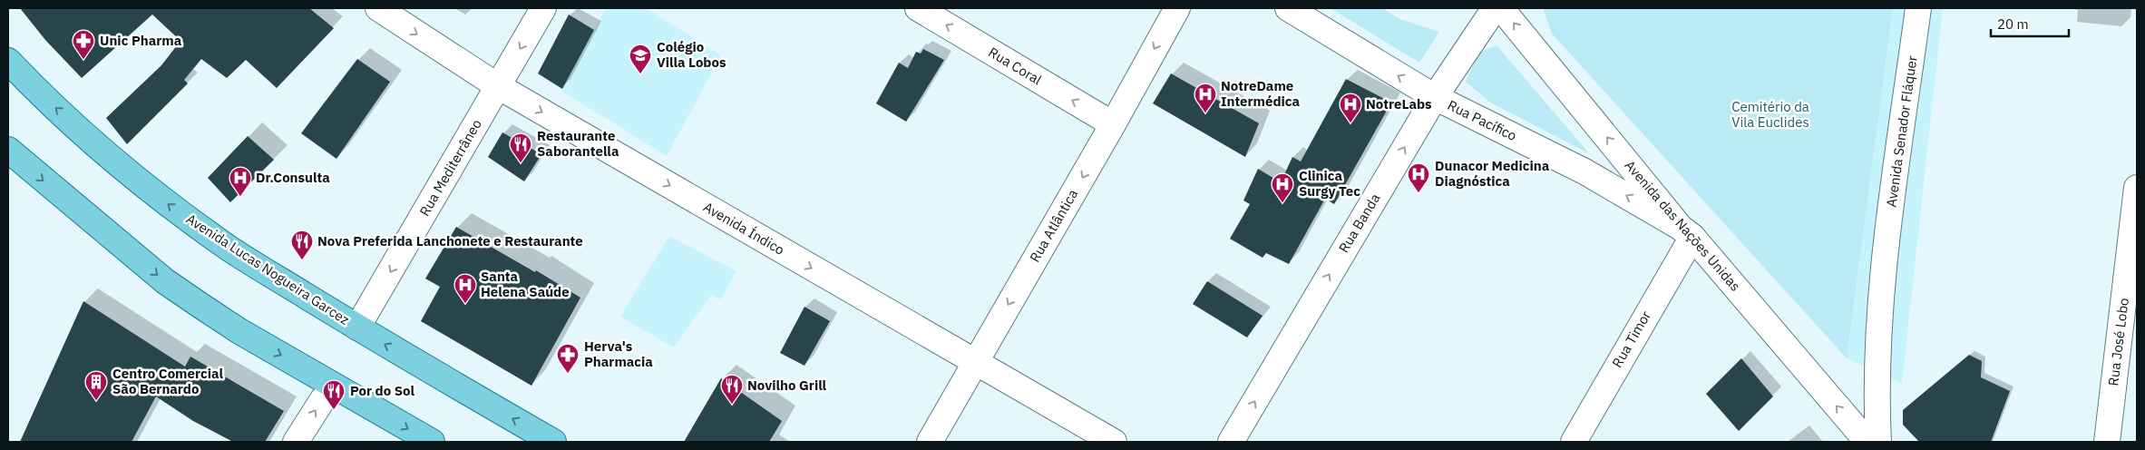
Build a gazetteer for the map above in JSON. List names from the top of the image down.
{
  "streets": {
    "main road": ["Avenida Lucas Nogueira Garcez"],
    "street": [
      "Rua Coral",
      "Rua Pacífico",
      "Avenida Senador Fláquer",
      "Rua Mediterrâneo",
      "Rua Banda",
      "Rua Atlântica",
      "Avenida das Nações Unidas",
      "Avenida Índico",
      "Rua Timor",
      "Rua José Lobo"
    ]
  },
  "crossings": [
    ["Rua Coral", "Rua Atlântica"],
    ["Rua Pacífico", "Rua Banda"],
    ["Rua Pacífico", "Avenida das Nações Unidas"],
    ["Rua Pacífico", "Rua Timor"],
    ["Rua Mediterrâneo", "Avenida Índico"],
    ["Rua Mediterrâneo", "Avenida Lucas Nogueira Garcez"],
    ["Rua Atlântica", "Avenida Índico"],
    ["Avenida das Nações Unidas", "Rua Timor"]
  ],
  "one_way": [
    "Rua Coral",
    "Rua Pacífico",
    "Rua Mediterrâneo",
    "Rua Banda",
    "Rua Atlântica",
    "Avenida das Nações Unidas",
    "Avenida Índico"
  ],
  "parks": ["Cemitério da Vila Euclides"],
  "places": {
    "pharmacy": ["Unic Pharma", "Herva's Pharmacia"],
    "school or university": ["Colégio Villa Lobos"],
    "hospital": [
      "NotreDame Intermédica",
      "NotreLabs",
      "Dunacor Medicina Diagnóstica",
      "Dr.Consulta",
      "Clinica Surgy Tec",
      "Santa Helena Saúde"
    ],
    "restaurant": [
      "Restaurante Saborantella",
      "Nova Preferida Lanchonete e Restaurante",
      "Novilho Grill",
      "Por do Sol"
    ],
    "building": ["Centro Comercial São Bernardo"]
  },
  "scale_bar": "20 m"
}
